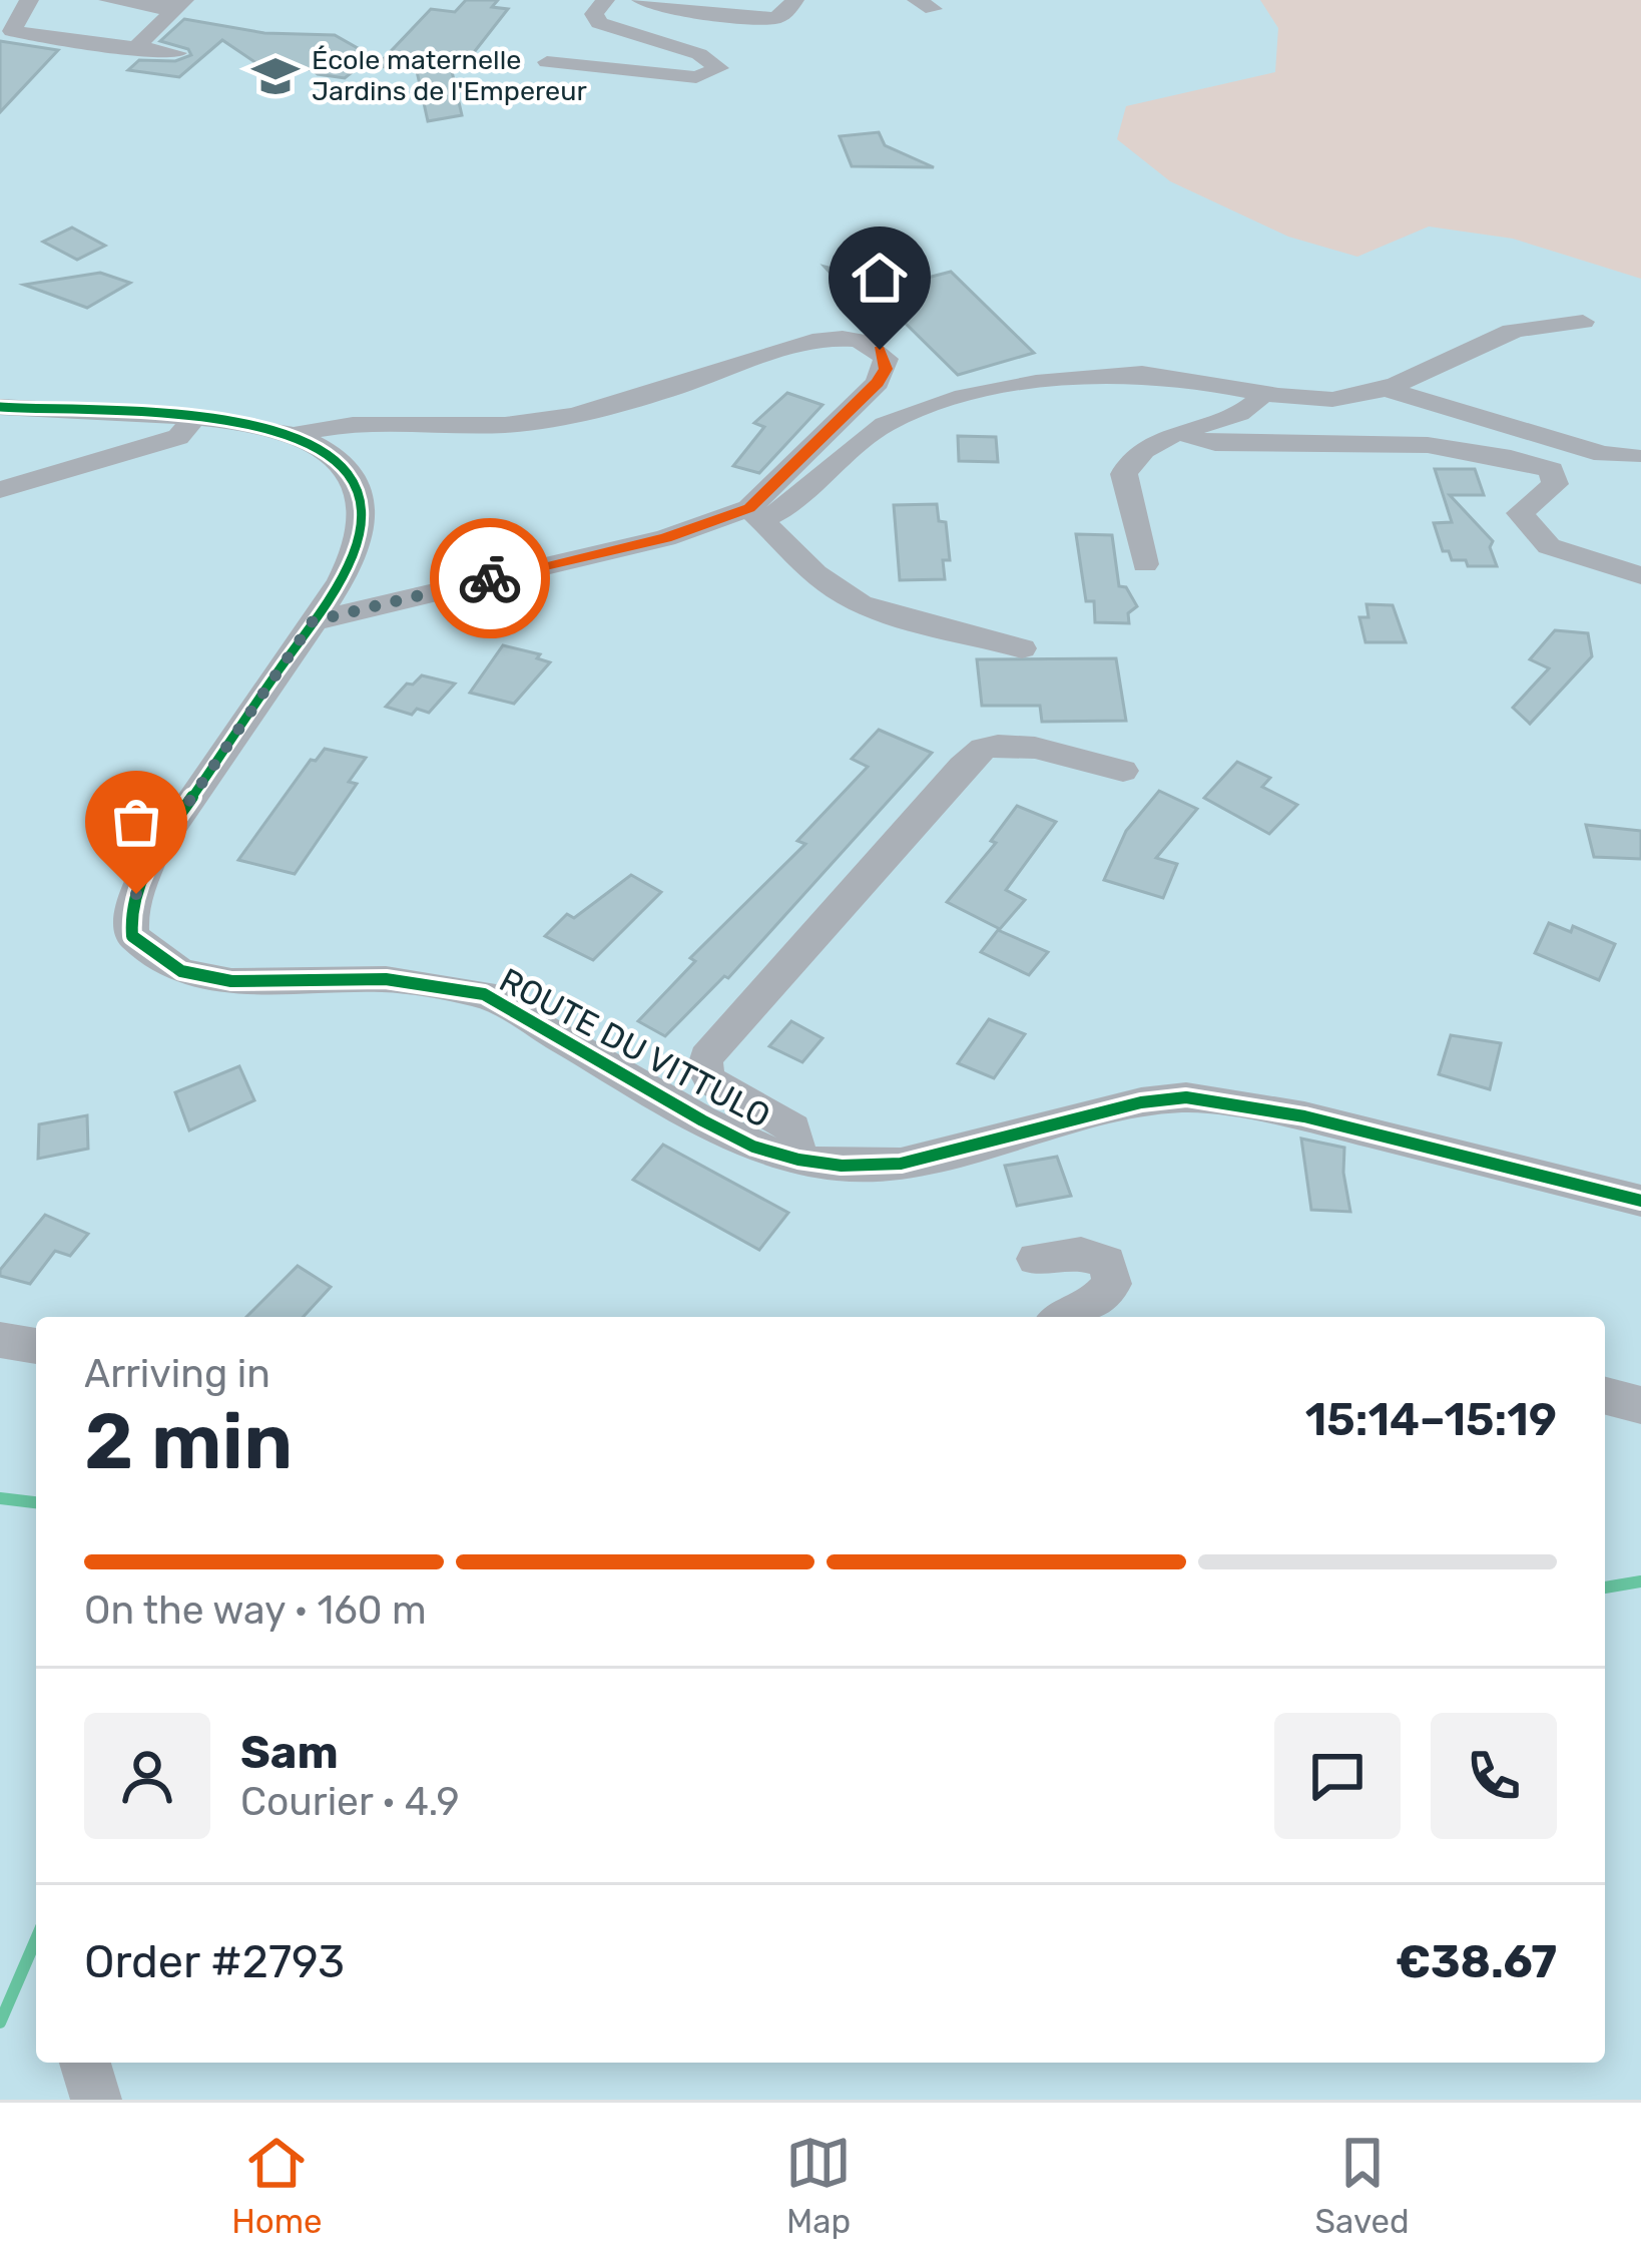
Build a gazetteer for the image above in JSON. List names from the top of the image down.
{
  "streets": {
    "street": ["ROUTE DU VITTULO"]
  },
  "places": {
    "school or university": ["École maternelle Jardins de l'Empereur"]
  },
  "page": {
    "heading": ["2 min", "Arriving in", "15:14–15:19"],
    "panel": [
      "Sam",
      "Courier · 4.9",
      "Order #2793",
      "€38.67"
    ],
    "bar": "On the way · 160 m",
    "tabs": ["Home", "Map", "Saved"]
  }
}
